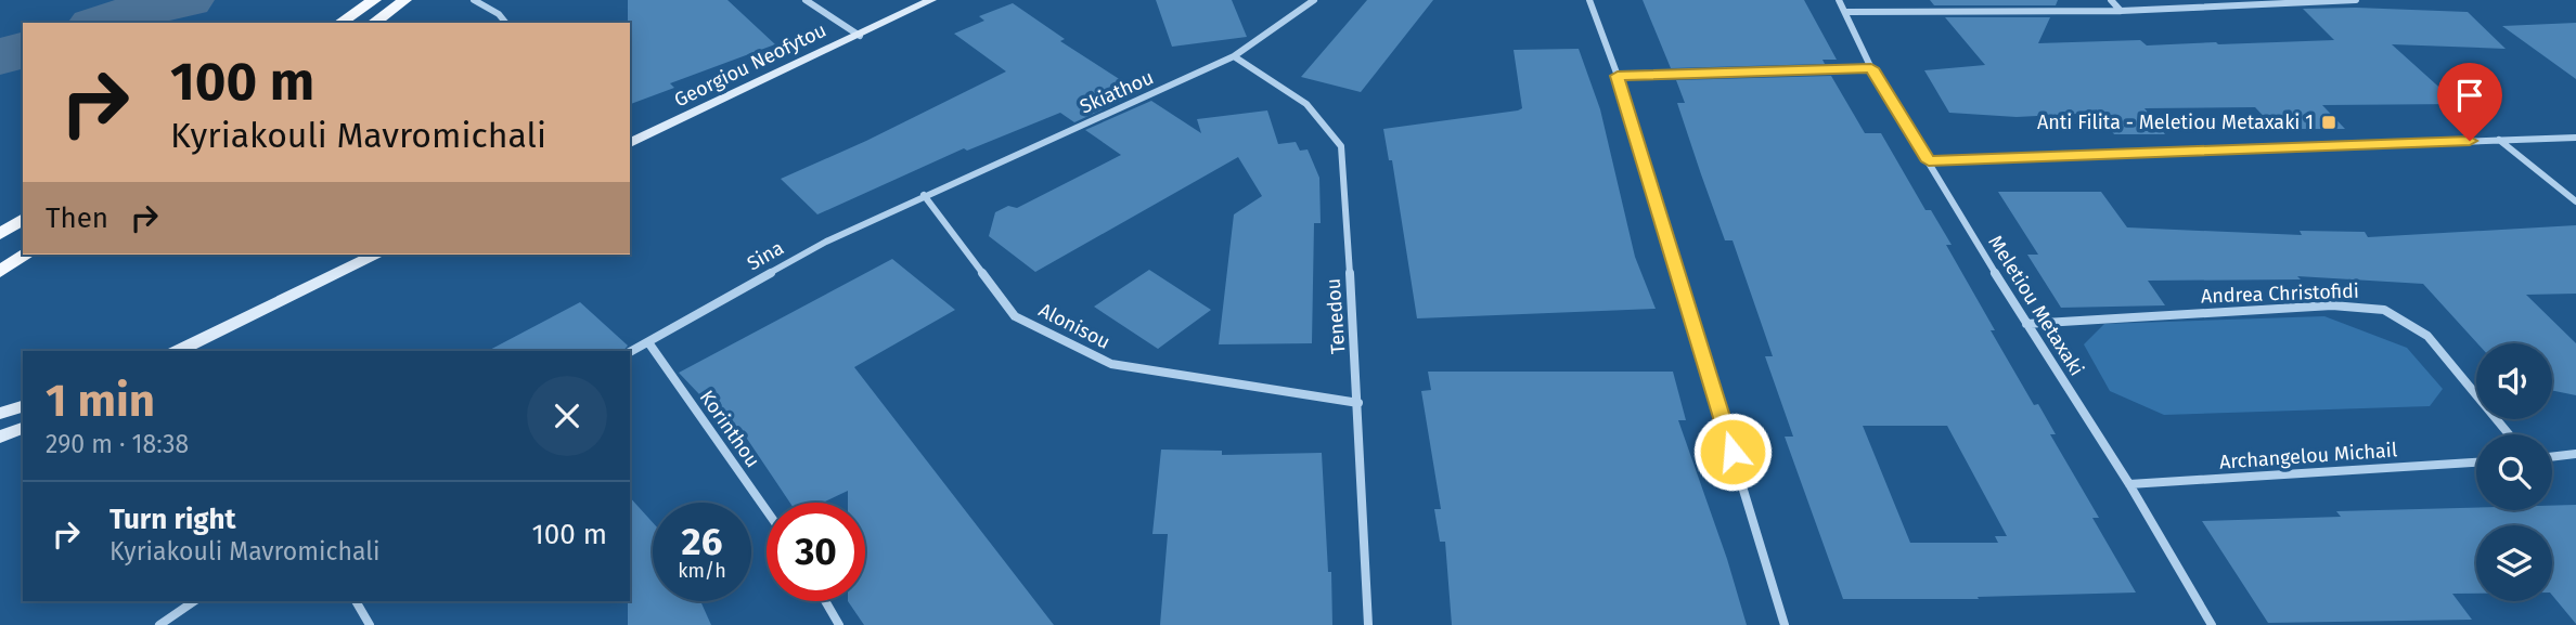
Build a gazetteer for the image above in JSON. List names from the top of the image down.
{
  "streets": {
    "street": [
      "Georgiou Neofytou",
      "Skiathou",
      "Sina",
      "Andrea Christofidi",
      "Meletiou Metaxaki",
      "Tenedou",
      "Alonisou",
      "Korinthou",
      "Archangelou Michail"
    ]
  },
  "crossings": [
    ["Skiathou", "Sina"],
    ["Skiathou", "Tenedou"],
    ["Skiathou", "Alonisou"],
    ["Sina", "Alonisou"],
    ["Sina", "Korinthou"],
    ["Andrea Christofidi", "Meletiou Metaxaki"],
    ["Meletiou Metaxaki", "Archangelou Michail"],
    ["Tenedou", "Alonisou"]
  ],
  "places": {
    "transit": ["Anti Filita - Meletiou Metaxaki 1"]
  },
  "page": {
    "turn": ["100 m", "Kyriakouli Mavromichali"],
    "then": "Then",
    "heading": ["1 min", "290 m · 18:38"],
    "list": [
      {
        "name": "Turn right",
        "note": "Kyriakouli Mavromichali",
        "value": "100 m"
      }
    ],
    "speed": "26 km/h",
    "limit": "30"
  }
}
